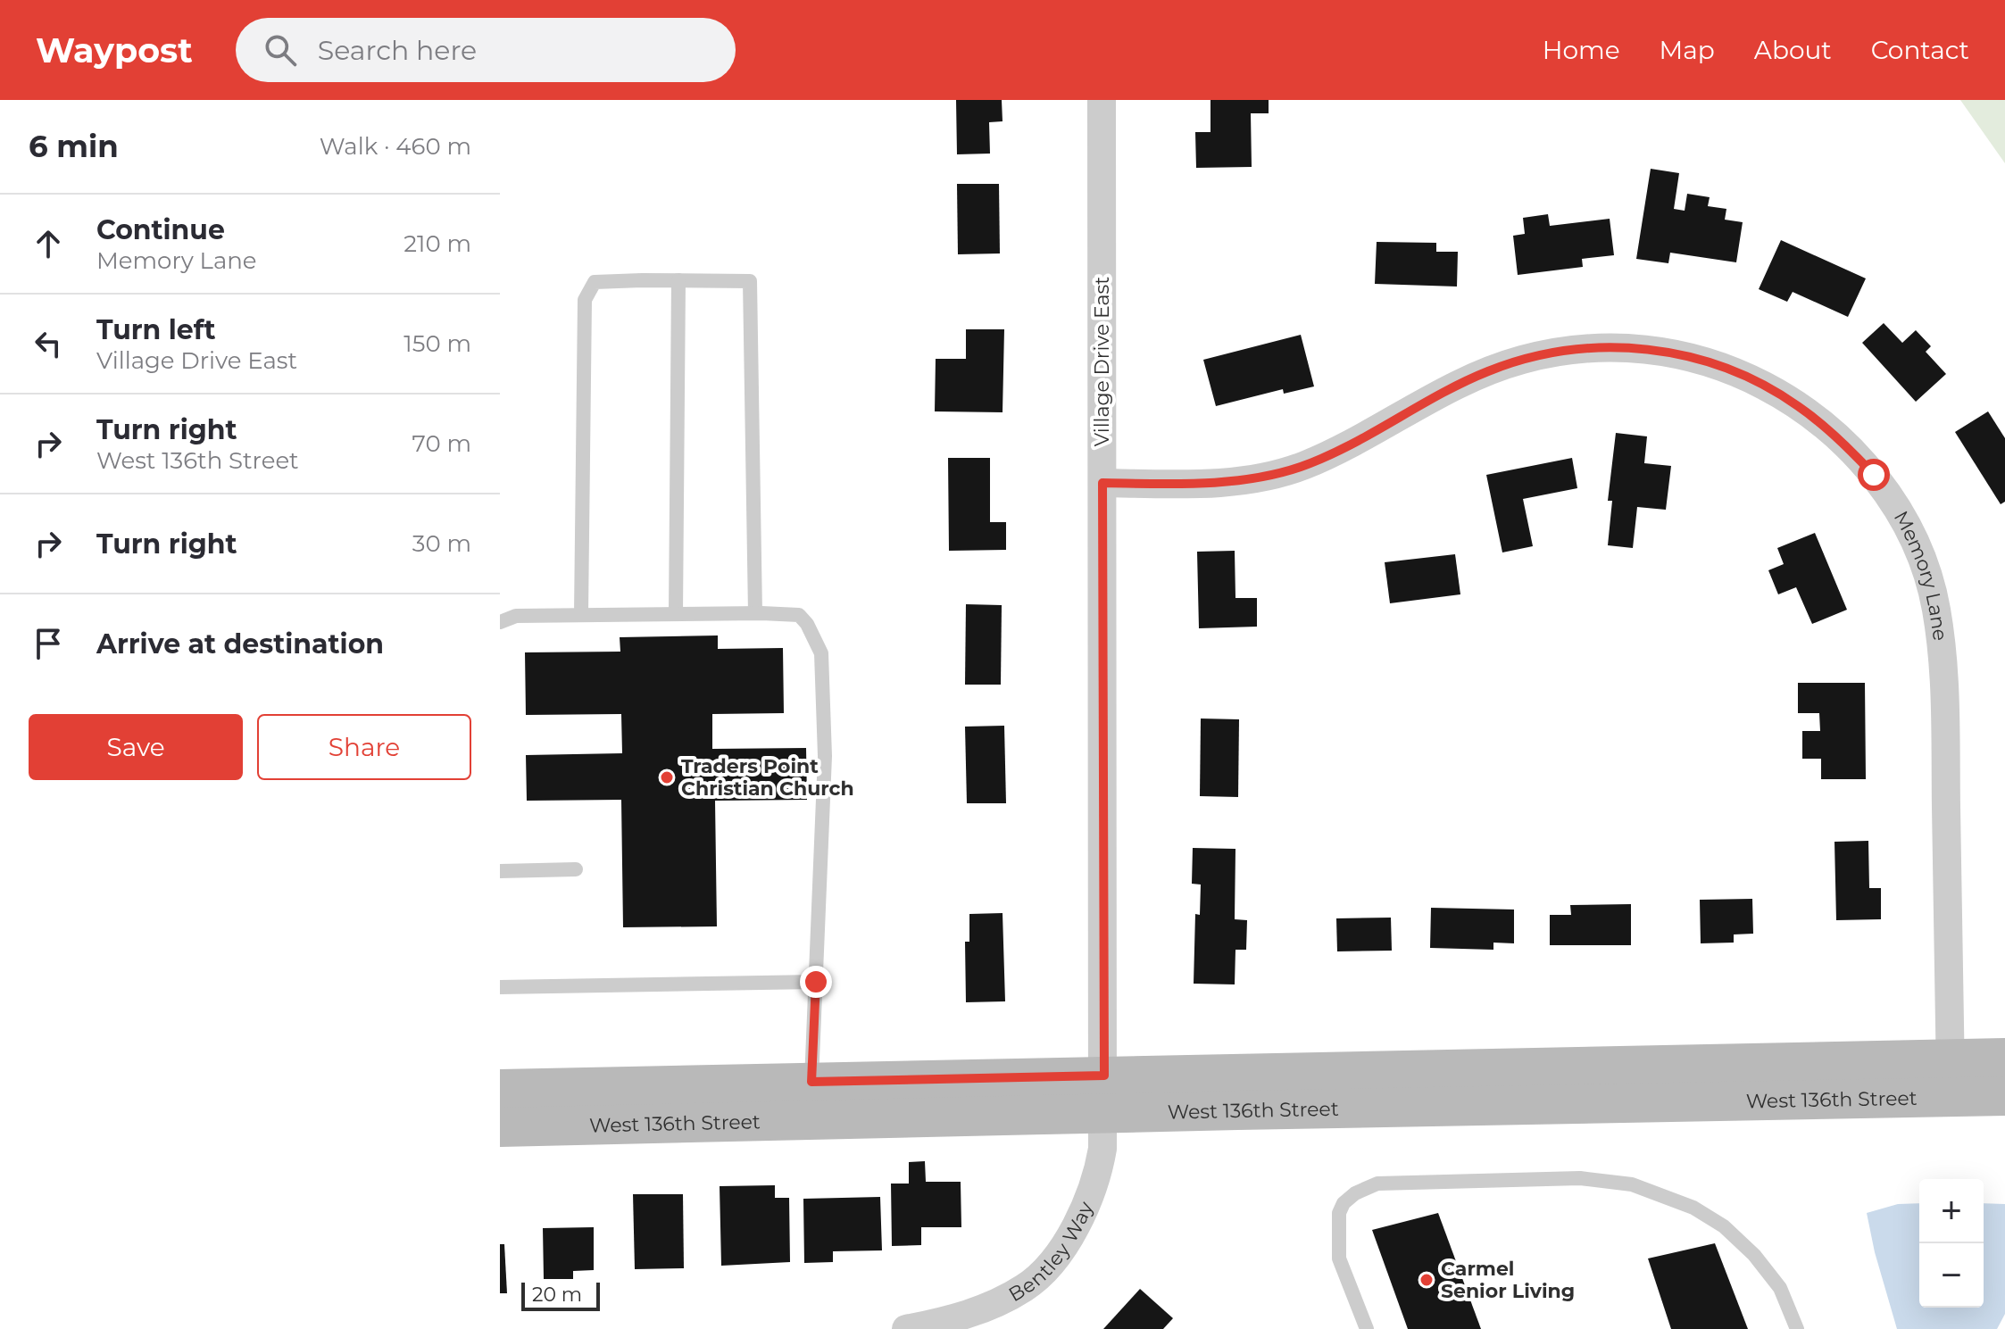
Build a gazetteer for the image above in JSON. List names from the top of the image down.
{
  "streets": {
    "street": [
      "Village Drive East",
      "Memory Lane",
      "West 136th Street",
      "Bentley Way"
    ]
  },
  "crossings": [
    ["Village Drive East", "Memory Lane"],
    ["Village Drive East", "West 136th Street"],
    ["Village Drive East", "Bentley Way"],
    ["Memory Lane", "West 136th Street"],
    ["West 136th Street", "Bentley Way"]
  ],
  "places": ["Traders Point Christian Church", "Carmel Senior Living"],
  "scale_bar": "20 m",
  "page": {
    "header": "Waypost",
    "search": "Search here",
    "nav": [
      "Home",
      "Map",
      "About",
      "Contact"
    ],
    "heading": ["6 min", "Walk · 460 m"],
    "list": [
      ["Continue", "Memory Lane", "210 m"],
      ["Turn left", "Village Drive East", "150 m"],
      ["Turn right", "West 136th Street", "70 m"],
      ["Turn right", "30 m"],
      "Arrive at destination"
    ],
    "buttons": ["Save", "Share"],
    "map_buttons": ["+", "−"],
    "scale": "20 m"
  }
}
